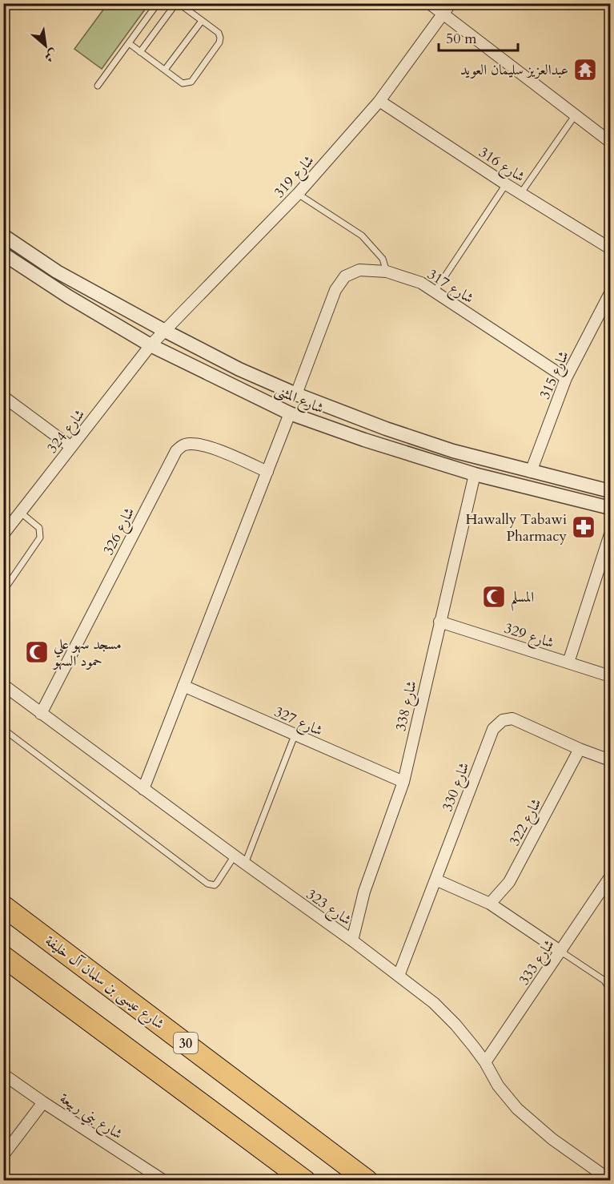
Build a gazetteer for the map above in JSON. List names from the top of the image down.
{
  "streets": {
    "highway": ["شارع عيسى بن سلمان آل خليفة", "30"],
    "street": [
      "شارع 316",
      "شارع 319",
      "شارع 317",
      "شارع 315",
      "شارع المثنى",
      "شارع 324",
      "شارع 326",
      "شارع 329",
      "شارع 338",
      "شارع 327",
      "شارع 330",
      "شارع 322",
      "شارع 323",
      "شارع 333",
      "شارع بني ربيعة"
    ]
  },
  "crossings": [
    ["شارع 316", "شارع 319"],
    ["شارع 319", "شارع المثنى"],
    ["شارع 319", "شارع 324"],
    ["شارع 317", "شارع 315"],
    ["شارع 317", "شارع المثنى"],
    ["شارع 315", "شارع المثنى"],
    ["شارع المثنى", "شارع 324"],
    ["شارع المثنى", "شارع 338"],
    ["شارع 326", "شارع 323"],
    ["شارع 329", "شارع 338"],
    ["شارع 338", "شارع 327"],
    ["شارع 338", "شارع 323"],
    ["شارع 330", "شارع 322"],
    ["شارع 330", "شارع 323"],
    ["شارع 323", "شارع 333"]
  ],
  "places": {
    "temple": ["عبدالعزيز سليمان العويد"],
    "pharmacy": ["Hawally Tabawi Pharmacy"],
    "mosque": ["المسلم", "مسجد سهو علي حمود السهو"]
  },
  "scale_bar": "50 m",
  "north": "bottom right"
}
